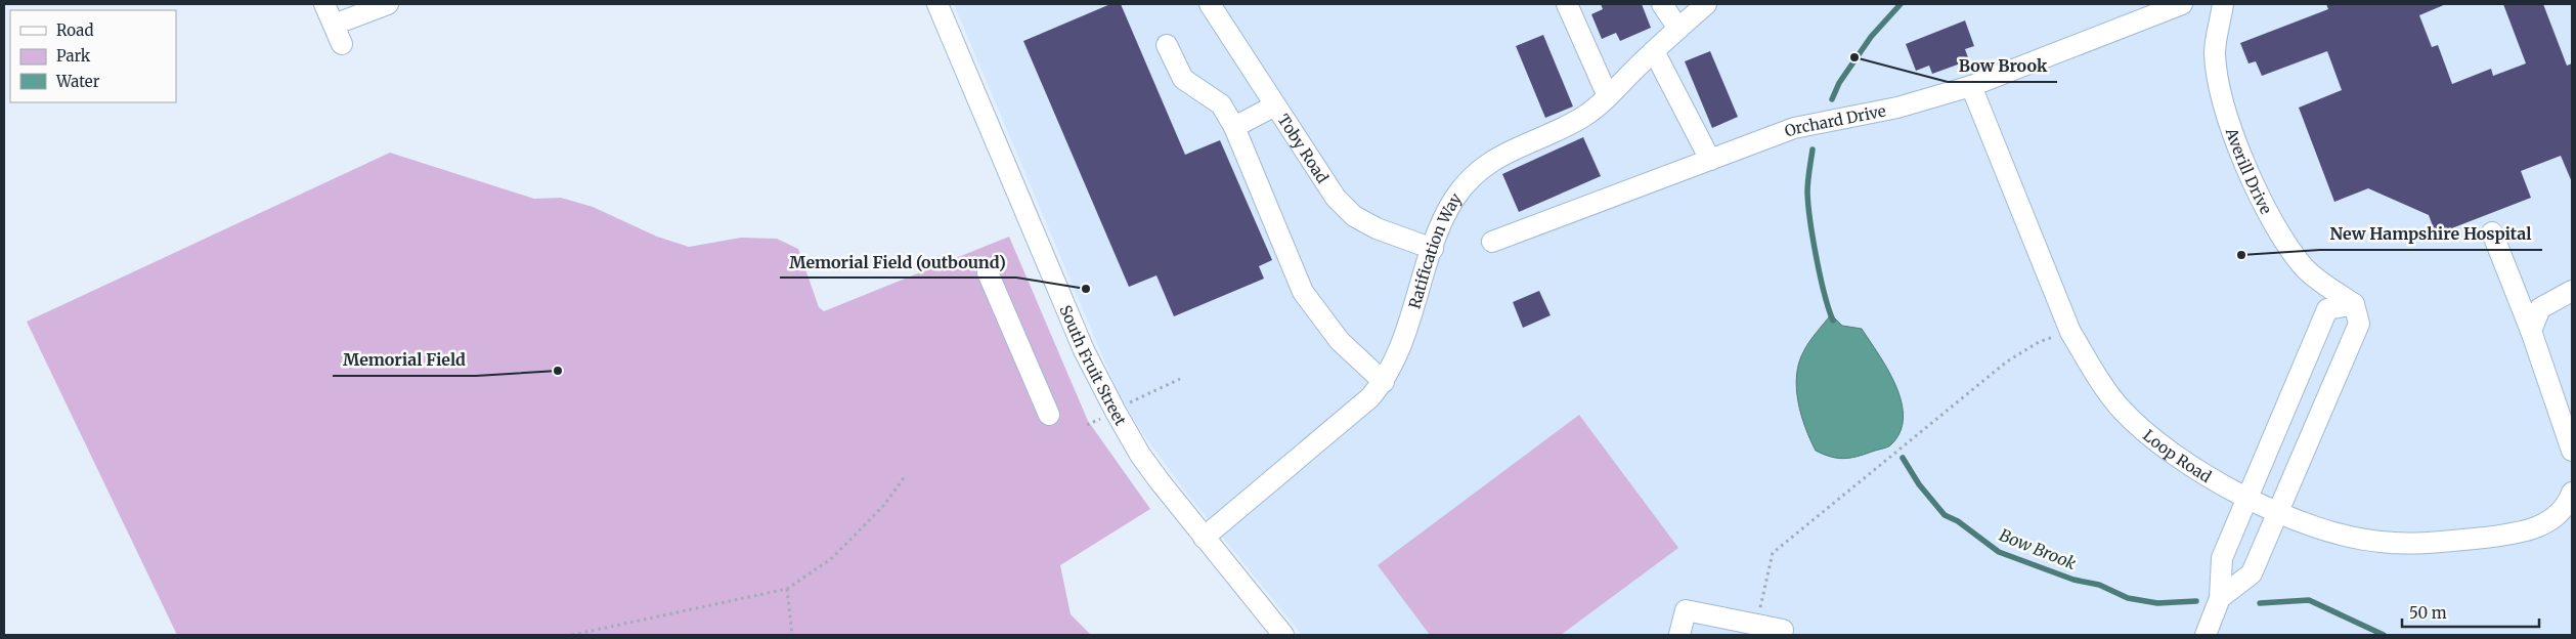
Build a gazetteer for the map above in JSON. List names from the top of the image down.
{
  "streets": {
    "street": [
      "Orchard Drive",
      "Toby Road",
      "Averill Drive",
      "Ratification Way",
      "South Fruit Street",
      "Loop Road"
    ]
  },
  "crossings": [
    ["Orchard Drive", "Loop Road"],
    ["Toby Road", "Ratification Way"],
    ["Ratification Way", "South Fruit Street"]
  ],
  "water": ["Bow Brook"],
  "places": [
    "Bow Brook",
    "New Hampshire Hospital",
    "Memorial Field (outbound)",
    "Memorial Field"
  ],
  "legend": ["Road", "Park", "Water"],
  "scale_bar": "50 m"
}
